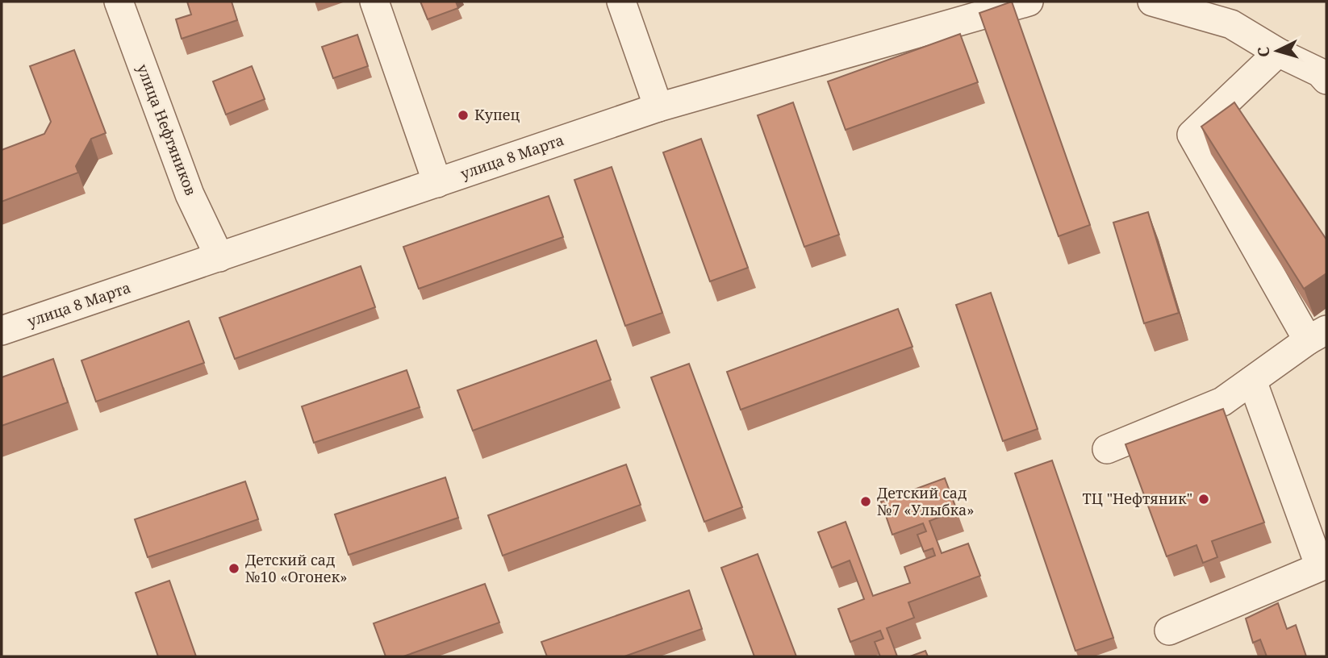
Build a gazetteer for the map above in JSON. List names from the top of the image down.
{
  "streets": {
    "street": ["улица Нефтяников", "улица 8 Марта"]
  },
  "crossings": [
    ["улица Нефтяников", "улица 8 Марта"]
  ],
  "places": [
    "Купец",
    "ТЦ \"Нефтяник\"",
    "Детский сад №7 «Улыбка»",
    "Детский сад №10 «Огонек»"
  ],
  "north": "left"
}
